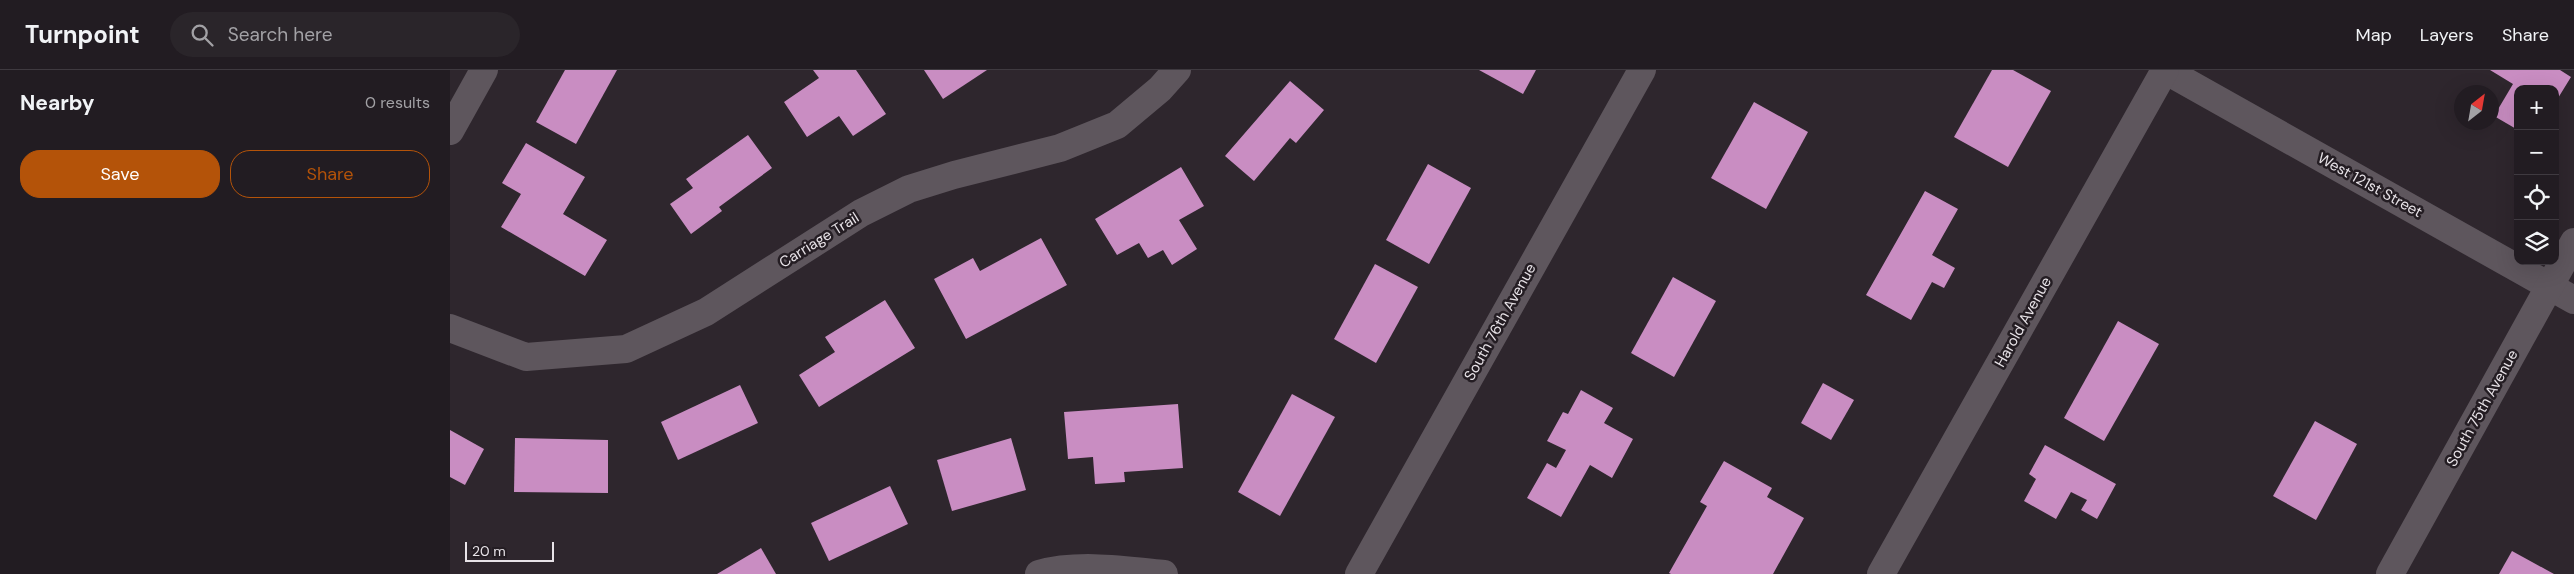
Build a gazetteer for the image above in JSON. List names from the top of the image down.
{
  "streets": {
    "street": [
      "West 121st Street",
      "Carriage Trail",
      "South 76th Avenue",
      "Harold Avenue",
      "South 75th Avenue"
    ]
  },
  "crossings": [
    ["West 121st Street", "Harold Avenue"],
    ["West 121st Street", "South 75th Avenue"]
  ],
  "scale_bar": "20 m",
  "north": "top right",
  "page": {
    "header": "Turnpoint",
    "search": "Search here",
    "nav": ["Map", "Layers", "Share"],
    "heading": ["Nearby", "0 results"],
    "map_buttons": ["+", "−"],
    "buttons": ["Save", "Share"],
    "scale": "20 m"
  }
}
